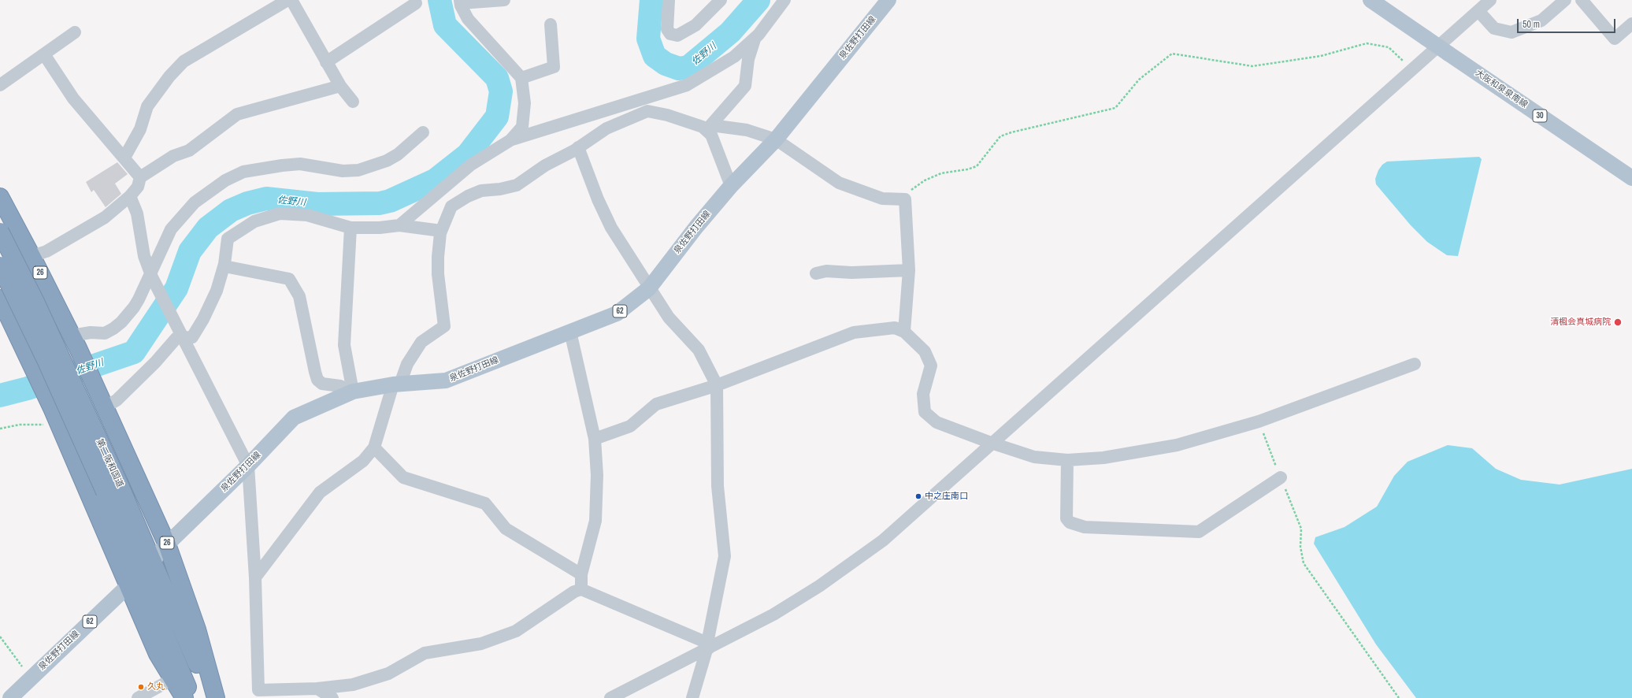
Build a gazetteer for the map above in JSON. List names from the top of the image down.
{
  "streets": {
    "highway": ["26", "第二阪和国道"],
    "main road": [
      "泉佐野打田線",
      "大阪和泉泉南線",
      "30",
      "62"
    ]
  },
  "crossings": [
    ["泉佐野打田線", "26"],
    ["泉佐野打田線", "第二阪和国道"],
    ["26", "第二阪和国道"]
  ],
  "water": ["佐野川"],
  "places": ["清楓会真城病院", "中之庄南口", "久丸"],
  "scale_bar": "50 m"
}
